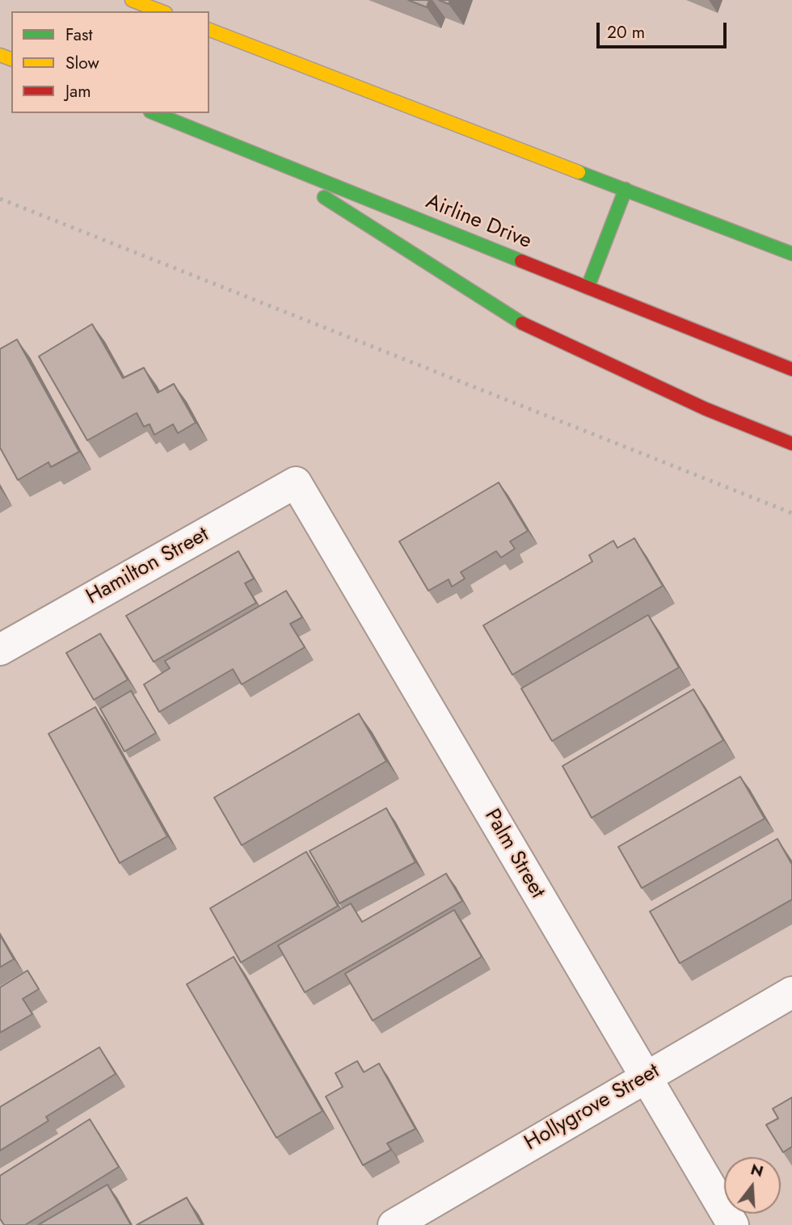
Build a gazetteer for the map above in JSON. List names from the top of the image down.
{
  "streets": {
    "highway": ["Airline Drive"],
    "street": ["Hamilton Street", "Palm Street", "Hollygrove Street"]
  },
  "crossings": [
    ["Hamilton Street", "Palm Street"],
    ["Palm Street", "Hollygrove Street"]
  ],
  "legend": ["Fast", "Slow", "Jam"],
  "scale_bar": "20 m",
  "north": "top"
}
